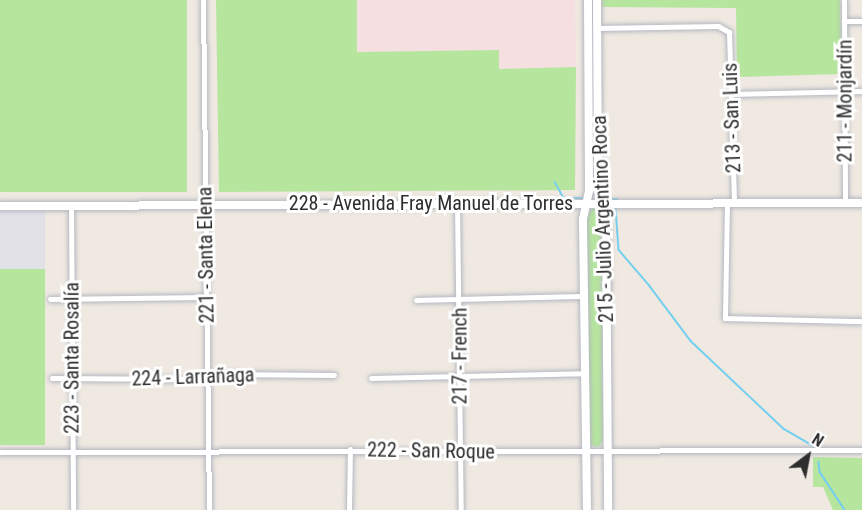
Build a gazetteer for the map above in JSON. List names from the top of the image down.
{
  "streets": {
    "street": [
      "211 - Monjardín",
      "213 - San Luis",
      "228 - Avenida Fray Manuel de Torres",
      "215 - Julio Argentino Roca",
      "221 - Santa Elena",
      "217 - French",
      "223 - Santa Rosalía",
      "224 - Larrañaga",
      "222 - San Roque"
    ]
  },
  "crossings": [
    ["211 - Monjardín", "228 - Avenida Fray Manuel de Torres"],
    ["213 - San Luis", "228 - Avenida Fray Manuel de Torres"],
    ["213 - San Luis", "215 - Julio Argentino Roca"],
    ["228 - Avenida Fray Manuel de Torres", "215 - Julio Argentino Roca"],
    ["228 - Avenida Fray Manuel de Torres", "221 - Santa Elena"],
    ["228 - Avenida Fray Manuel de Torres", "217 - French"],
    ["228 - Avenida Fray Manuel de Torres", "223 - Santa Rosalía"],
    ["215 - Julio Argentino Roca", "222 - San Roque"],
    ["221 - Santa Elena", "224 - Larrañaga"],
    ["221 - Santa Elena", "222 - San Roque"],
    ["217 - French", "222 - San Roque"],
    ["223 - Santa Rosalía", "224 - Larrañaga"],
    ["223 - Santa Rosalía", "222 - San Roque"]
  ],
  "north": "top right"
}
